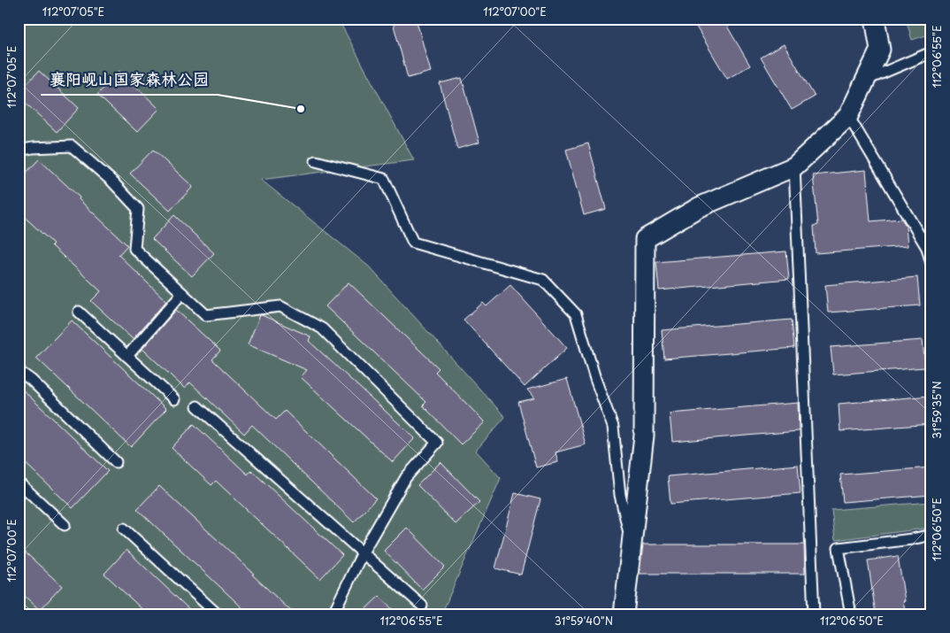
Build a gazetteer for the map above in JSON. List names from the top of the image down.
{
  "places": ["襄阳岘山国家森林公园"],
  "coordinates": [
    "112°07'05\"E",
    "112°07'00\"E",
    "112°06'55\"E",
    "31°59'35\"N",
    "112°06'50\"E",
    "31°59'40\"N"
  ]
}
